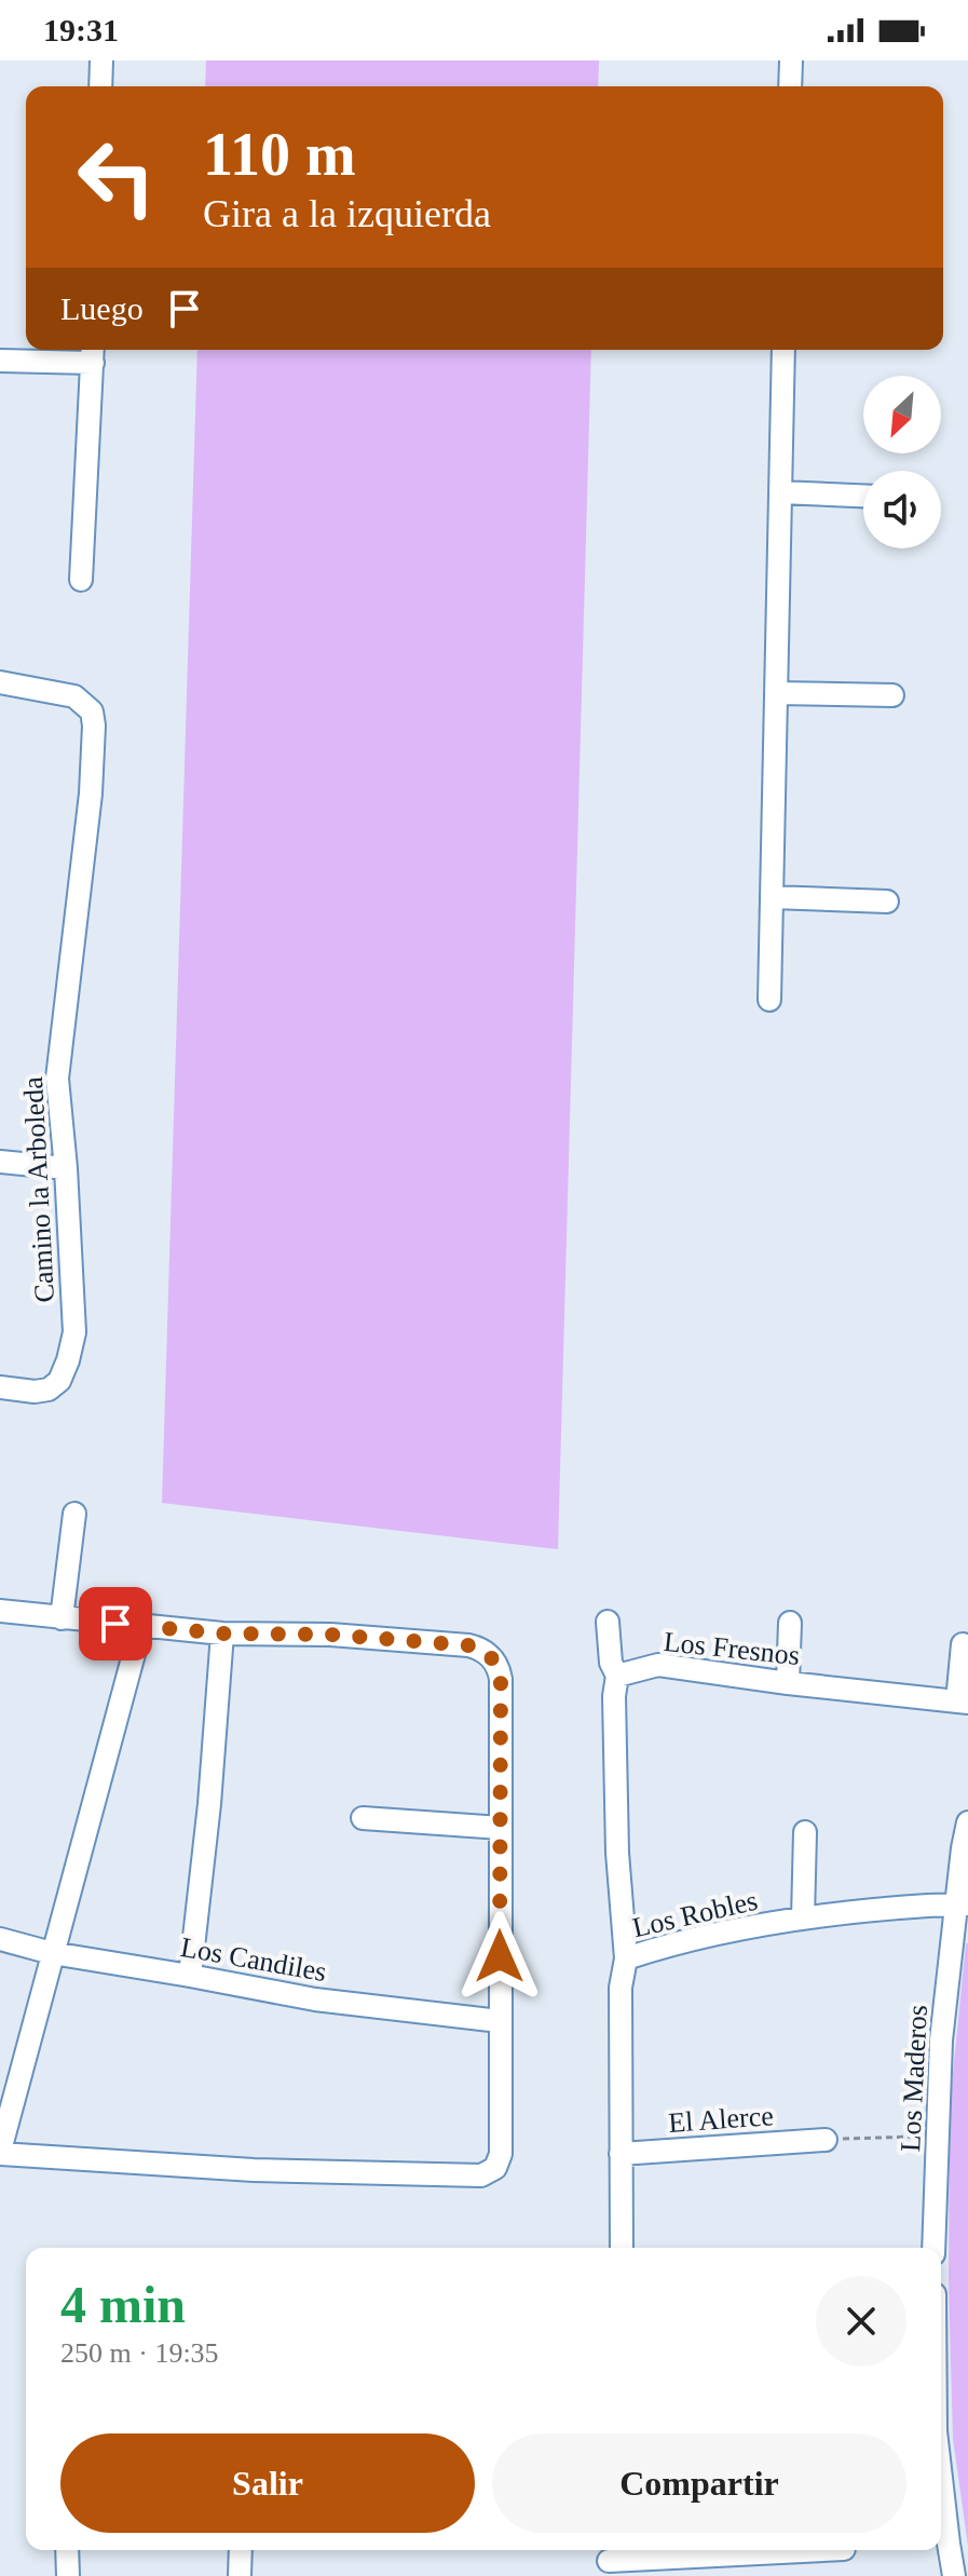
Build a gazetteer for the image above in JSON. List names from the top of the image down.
{
  "streets": {
    "street": [
      "Camino la Arboleda",
      "Los Fresnos",
      "Los Robles",
      "Los Candiles",
      "Los Maderos",
      "El Alerce"
    ]
  },
  "crossings": [
    ["Los Robles", "Los Maderos"],
    ["Los Robles", "El Alerce"]
  ],
  "north": "bottom left",
  "page": {
    "status": "19:31",
    "turn": ["110 m", "Gira a la izquierda"],
    "then": "Luego",
    "heading": ["4 min", "250 m · 19:35"],
    "buttons": ["Salir", "Compartir"]
  }
}
